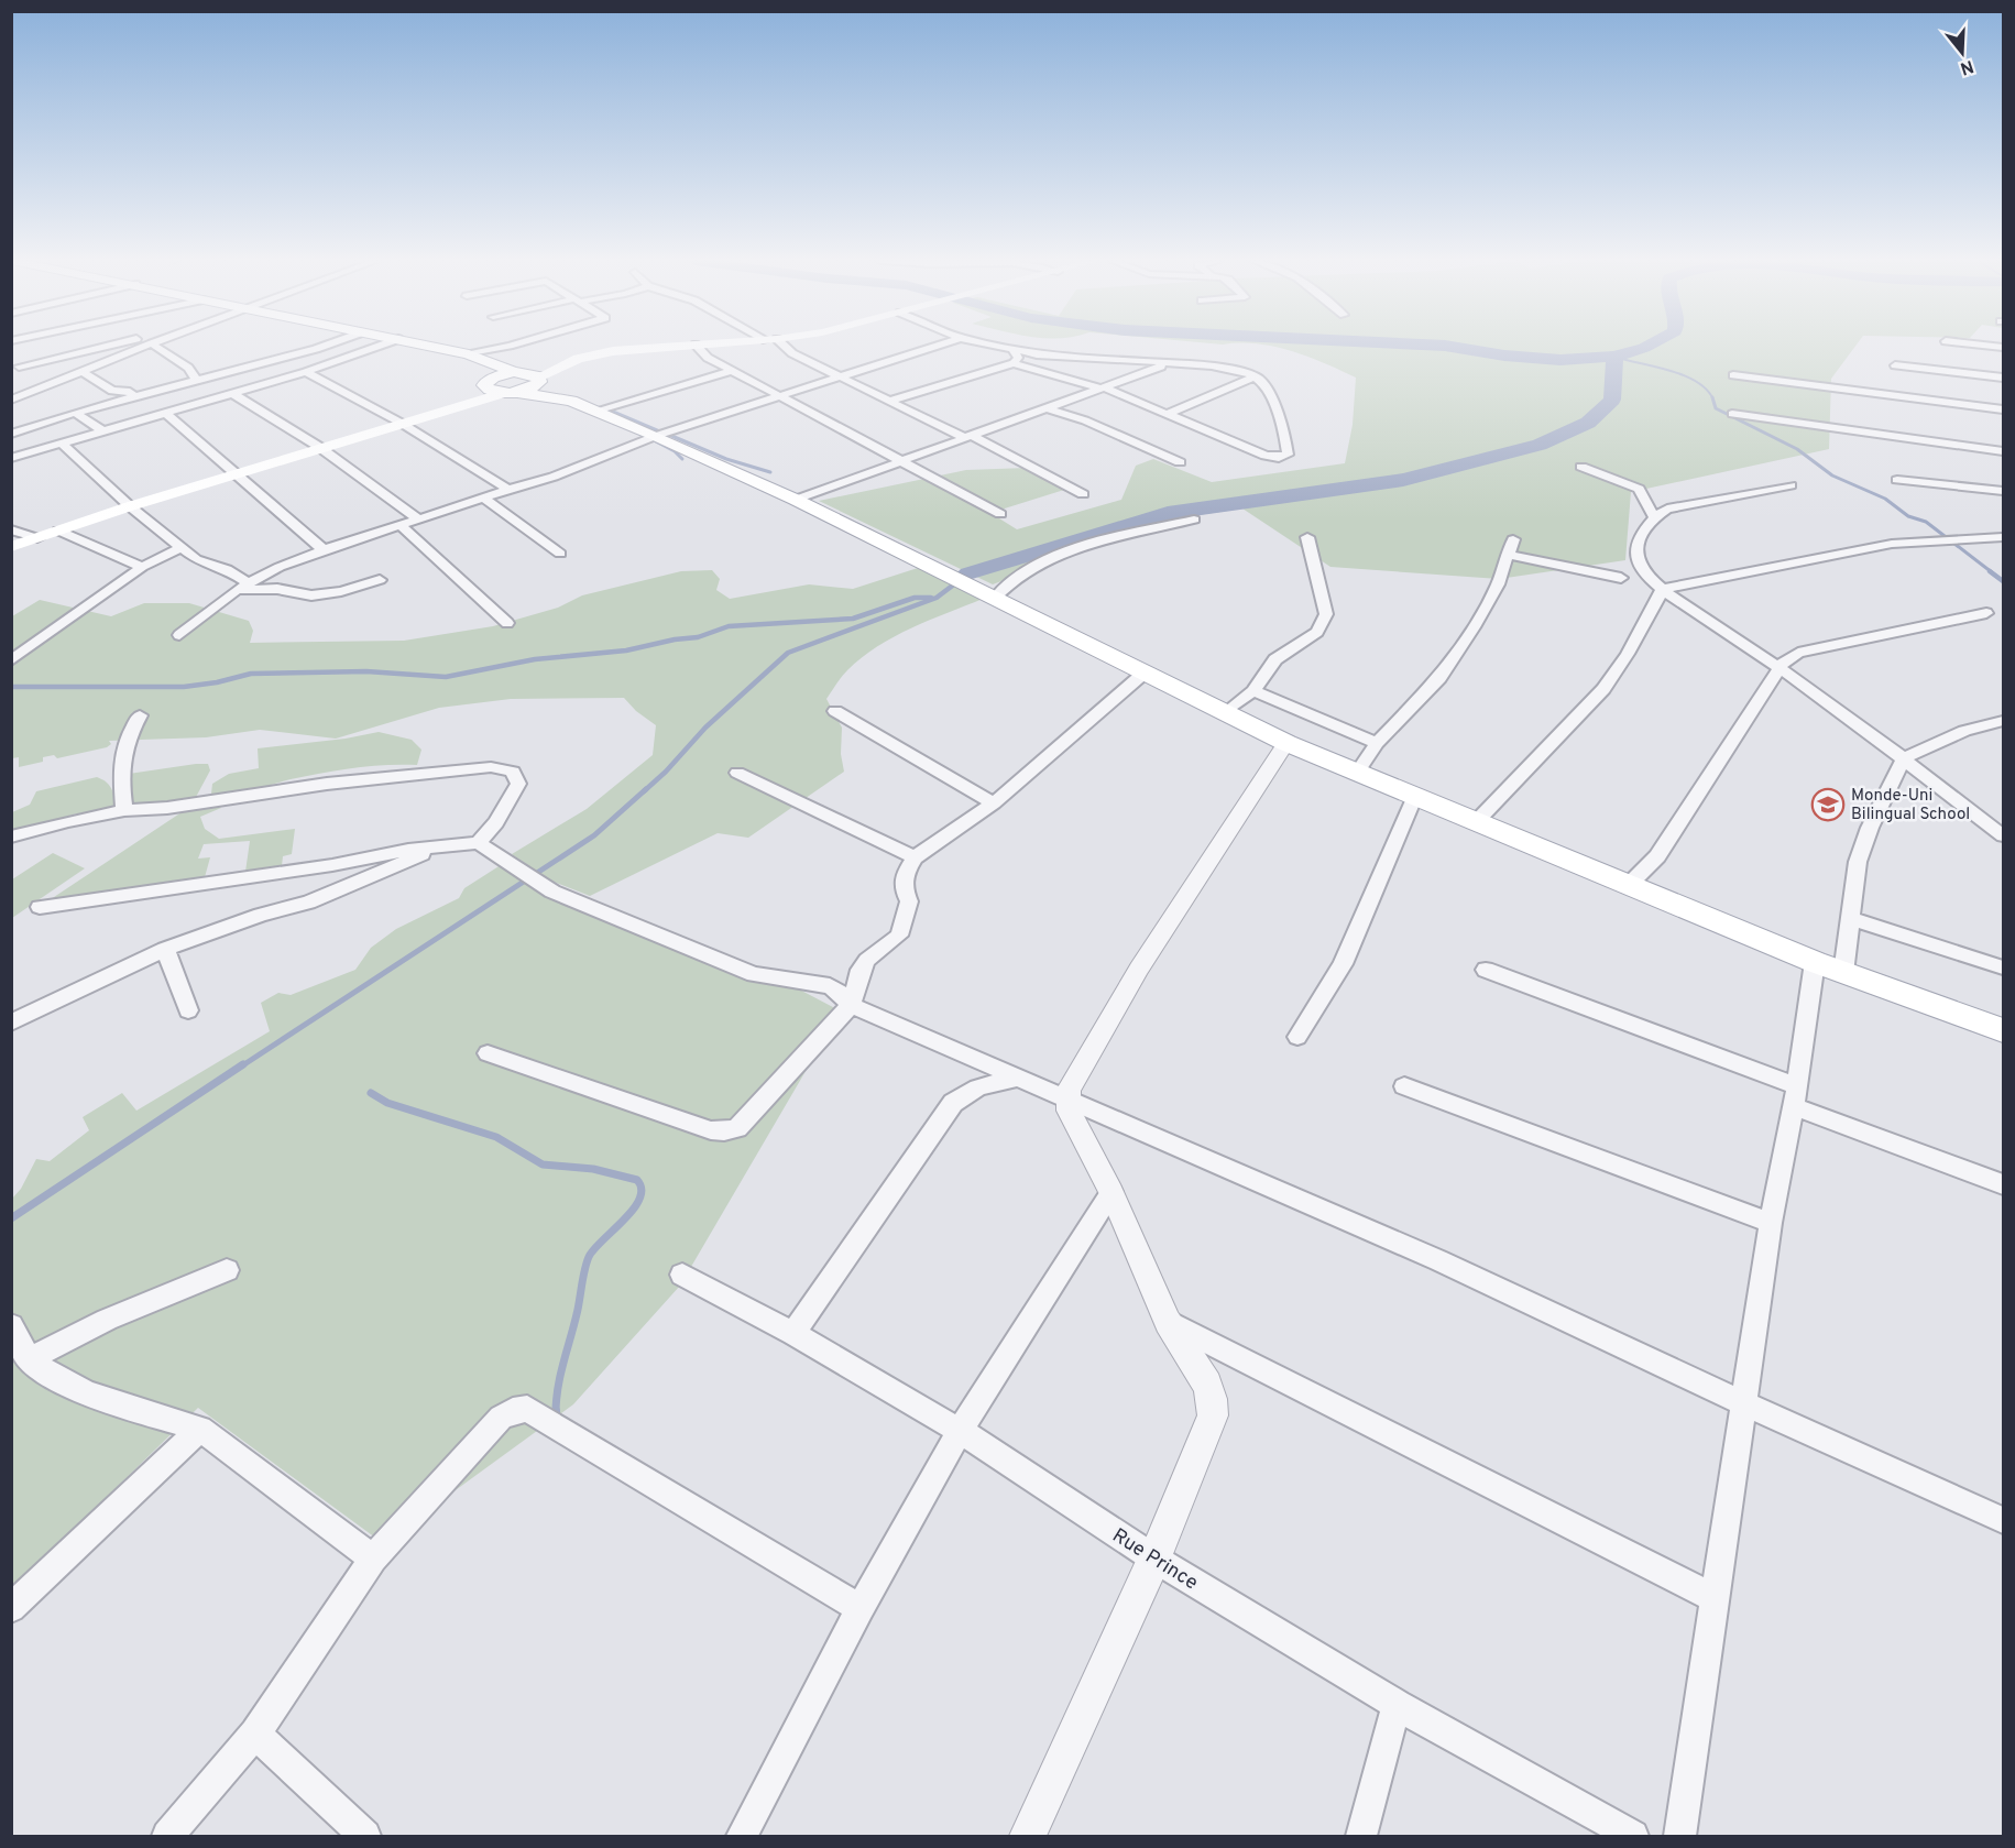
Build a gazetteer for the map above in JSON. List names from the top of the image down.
{
  "streets": {
    "street": ["Rue Prince"]
  },
  "places": {
    "school or university": ["Monde-Uni Bilingual School"]
  },
  "north": "bottom"
}
